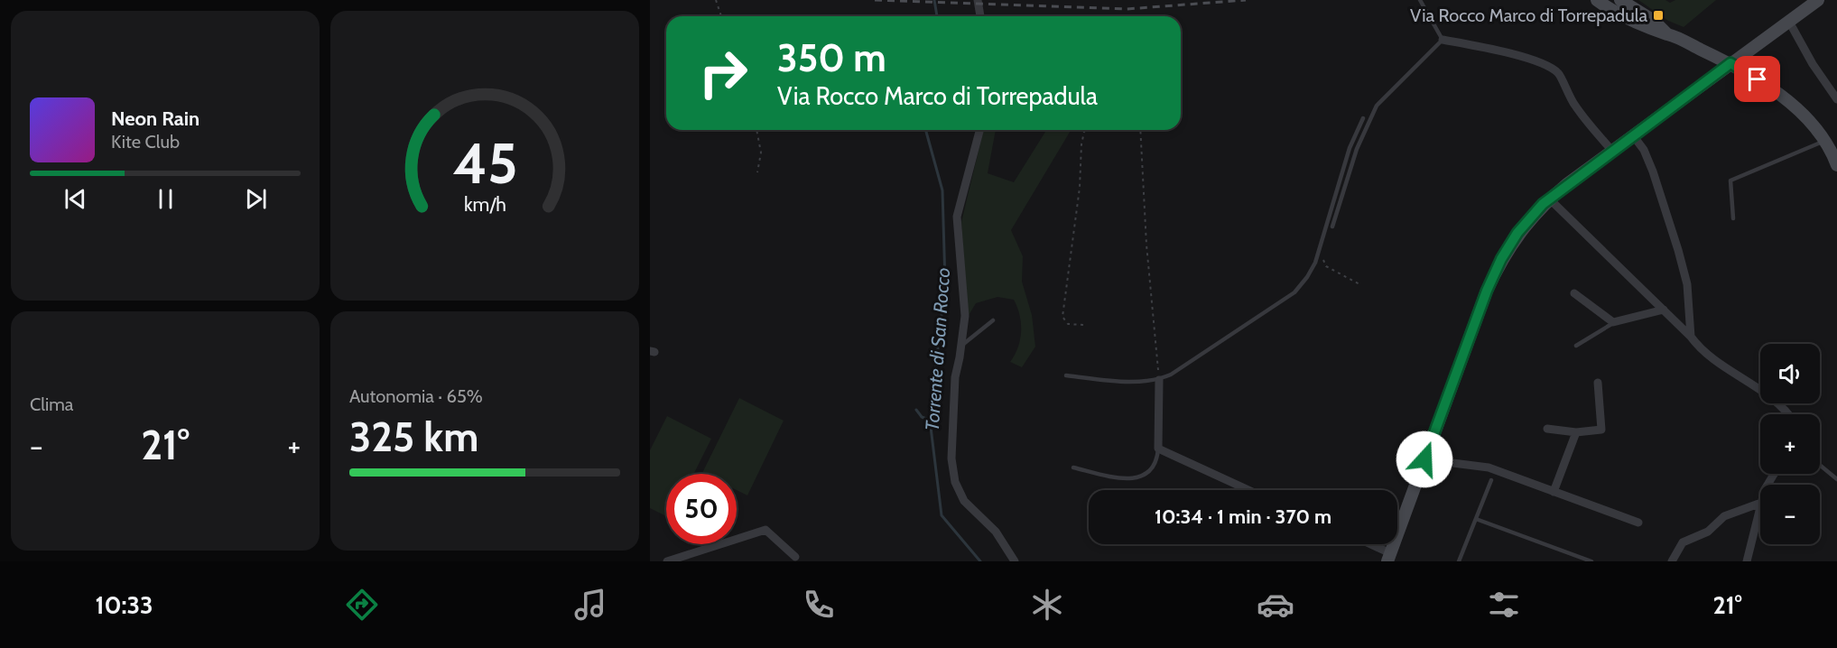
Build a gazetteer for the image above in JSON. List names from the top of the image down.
{
  "water": ["Torrente di San Rocco"],
  "places": {
    "transit": ["Via Rocco Marco di Torrepadula"]
  },
  "page": {
    "turn": ["350 m", "Via Rocco Marco di Torrepadula"],
    "song": ["Neon Rain", "Kite Club"],
    "tile": [
      "Clima",
      ["Autonomia · 65%", "325 km"]
    ],
    "map_buttons": ["+", "−"],
    "heat": ["−", "21°", "+"],
    "limit": "50",
    "trip": "10:34 · 1 min · 370 m",
    "tabs": ["10:33", "21°"],
    "gauge": ["45", "km/h"]
  }
}
